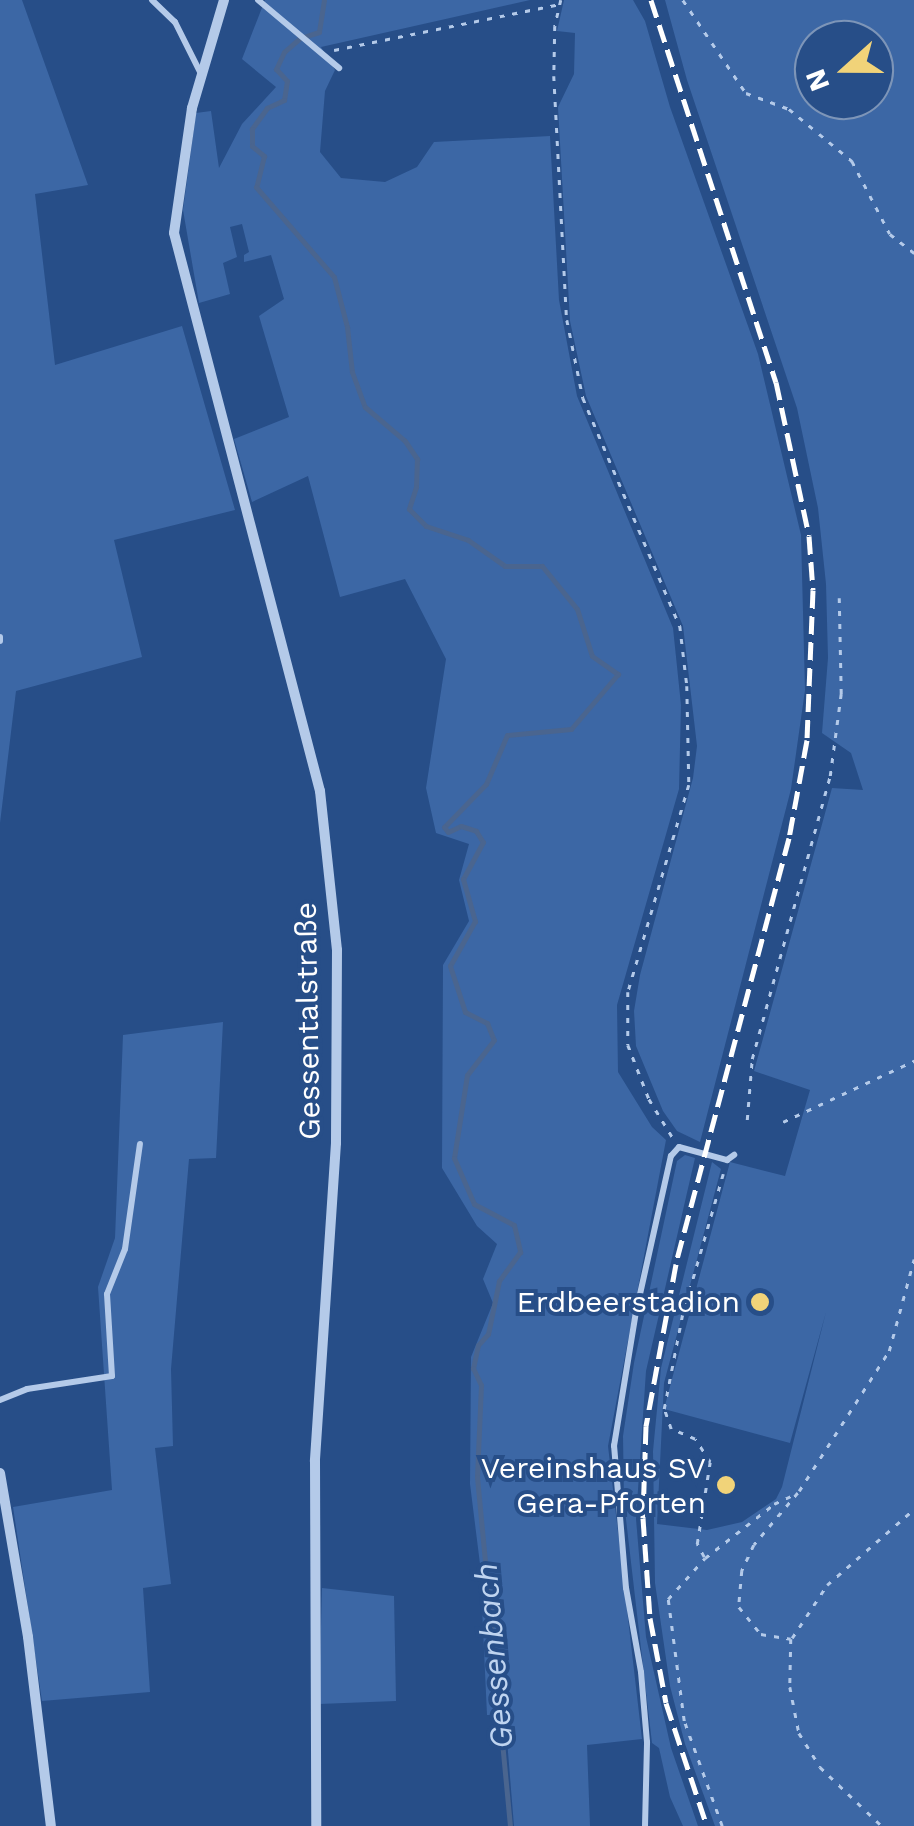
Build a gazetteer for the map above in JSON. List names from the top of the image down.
{
  "streets": {
    "street": ["Gessentalstraße"]
  },
  "water": ["Gessenbach"],
  "places": ["Erdbeerstadion", "Vereinshaus SV Gera-Pforten"],
  "north": "left"
}
